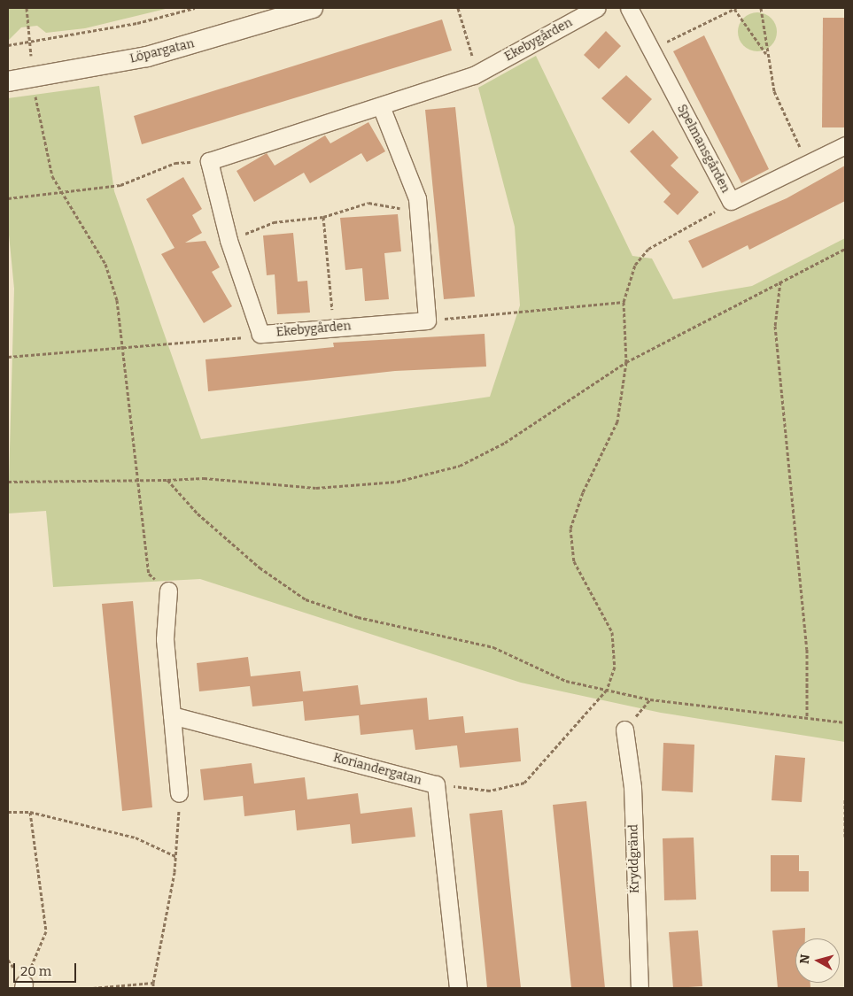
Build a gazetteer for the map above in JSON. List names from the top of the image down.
{
  "streets": {
    "street": [
      "Ekebygården",
      "Löpargatan",
      "Spelmansgården",
      "Koriandergatan",
      "Kryddgränd"
    ]
  },
  "scale_bar": "20 m",
  "north": "left"
}
